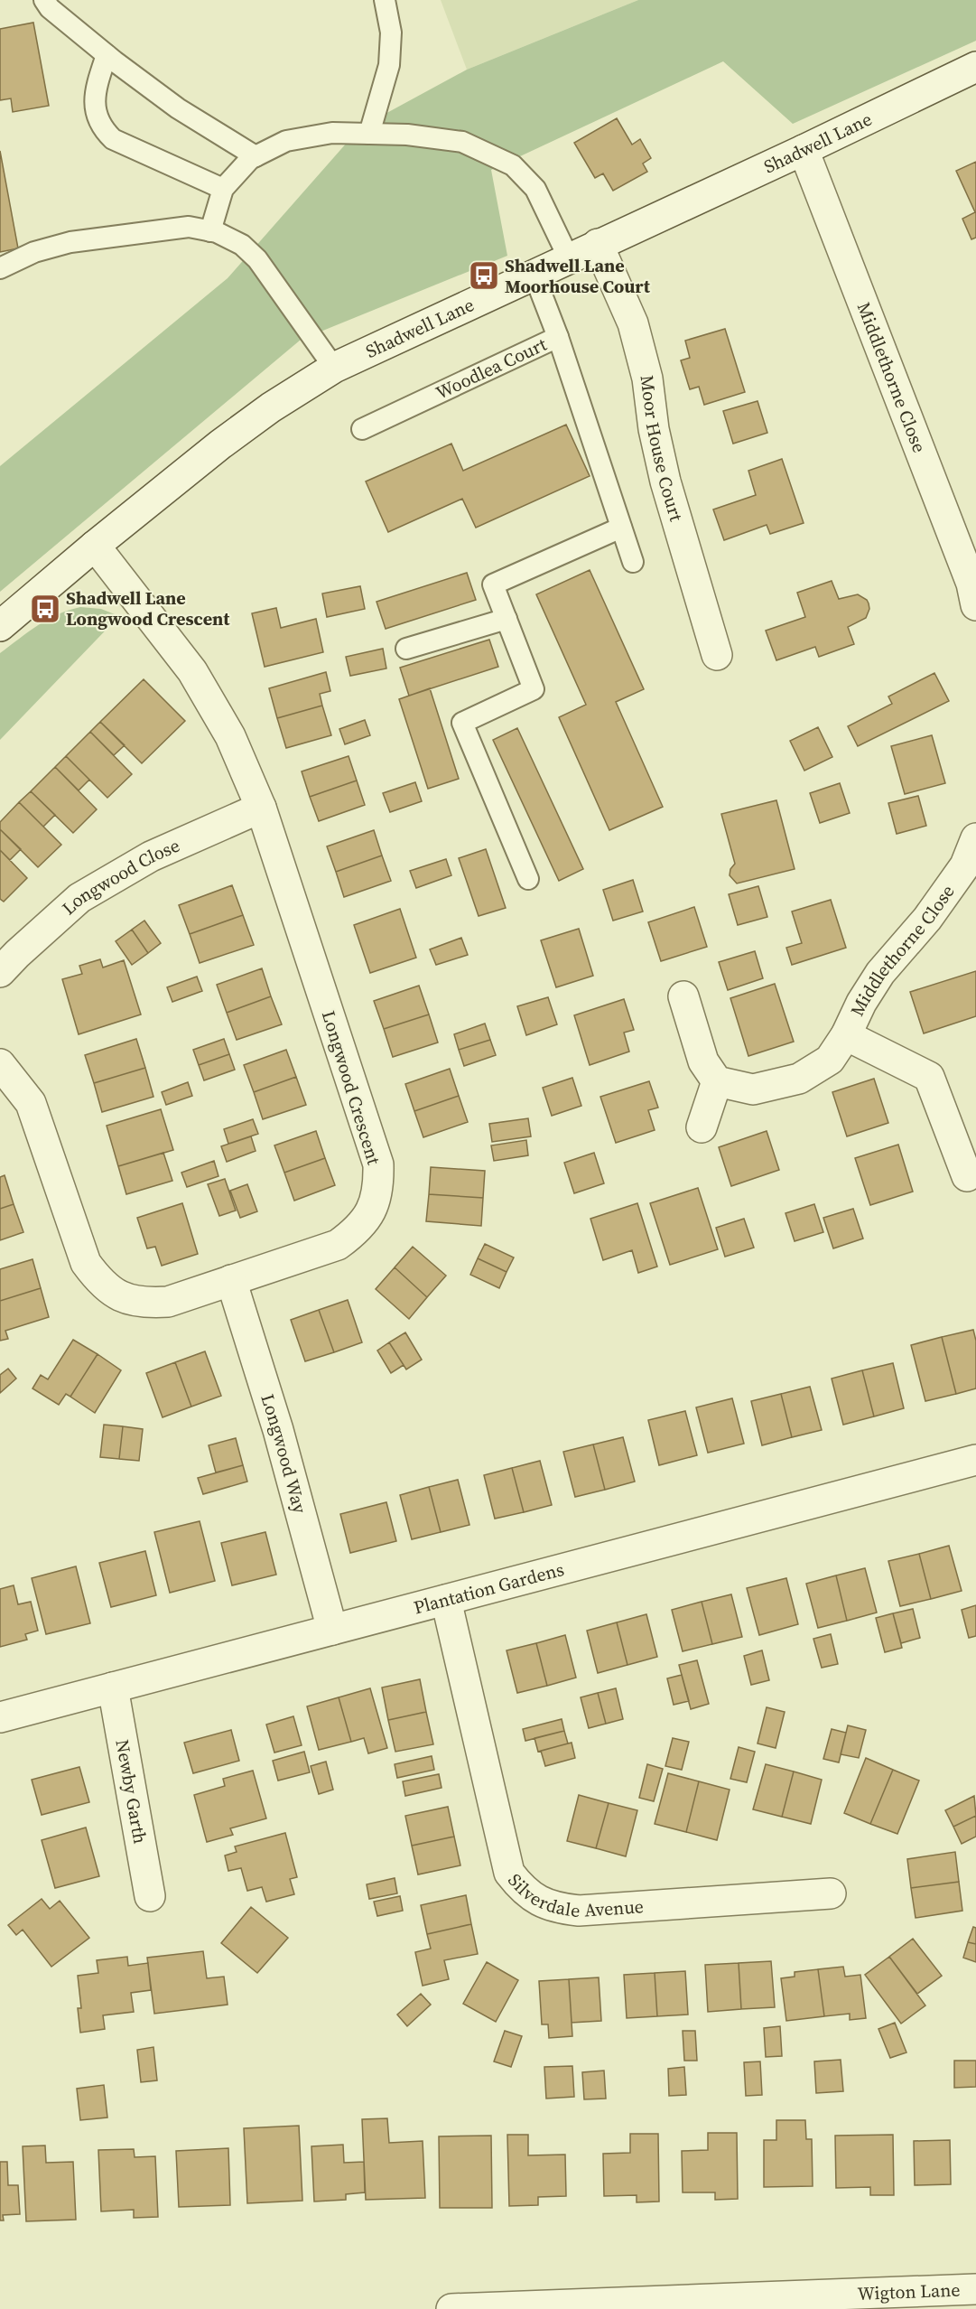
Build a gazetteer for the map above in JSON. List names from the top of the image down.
{
  "streets": {
    "street": [
      "Shadwell Lane",
      "Middlethorne Close",
      "Moor House Court",
      "Longwood Close",
      "Longwood Crescent",
      "Longwood Way",
      "Plantation Gardens",
      "Newby Garth",
      "Silverdale Avenue",
      "Wigton Lane"
    ],
    "lane": ["Woodlea Court"]
  },
  "crossings": [
    ["Shadwell Lane", "Woodlea Court"],
    ["Shadwell Lane", "Middlethorne Close"],
    ["Shadwell Lane", "Moor House Court"],
    ["Shadwell Lane", "Longwood Crescent"],
    ["Longwood Close", "Longwood Crescent"],
    ["Longwood Crescent", "Longwood Way"],
    ["Longwood Way", "Plantation Gardens"],
    ["Plantation Gardens", "Newby Garth"],
    ["Plantation Gardens", "Silverdale Avenue"]
  ],
  "places": {
    "bus stop": ["Shadwell Lane Moorhouse Court", "Shadwell Lane Longwood Crescent"]
  }
}
